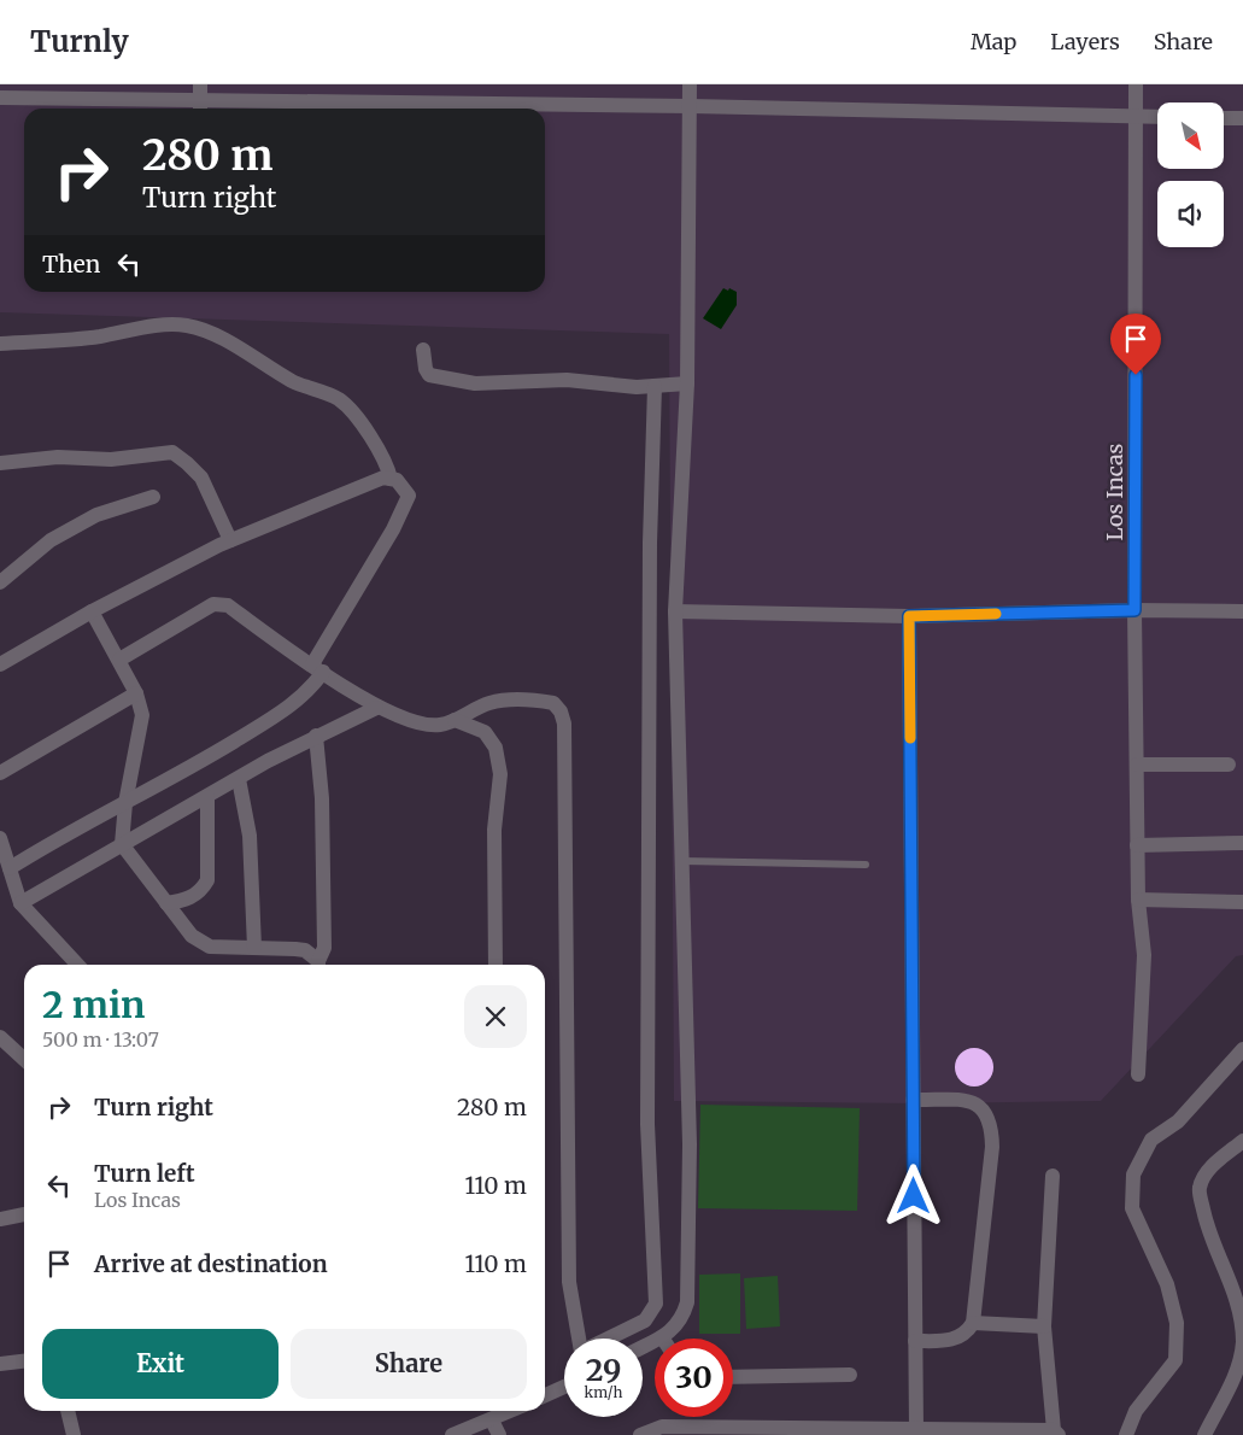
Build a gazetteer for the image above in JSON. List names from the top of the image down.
{
  "streets": {
    "street": ["Los Incas"]
  },
  "north": "bottom right",
  "page": {
    "header": "Turnly",
    "nav": ["Map", "Layers", "Share"],
    "turn": ["280 m", "Turn right"],
    "then": "Then",
    "heading": ["2 min", "500 m · 13:07"],
    "list": [
      {
        "name": "Turn right",
        "value": "280 m"
      },
      {
        "name": "Turn left",
        "note": "Los Incas",
        "value": "110 m"
      },
      {
        "name": "Arrive at destination",
        "value": "110 m"
      }
    ],
    "buttons": ["Exit", "Share"],
    "speed": "29 km/h",
    "limit": "30"
  }
}
